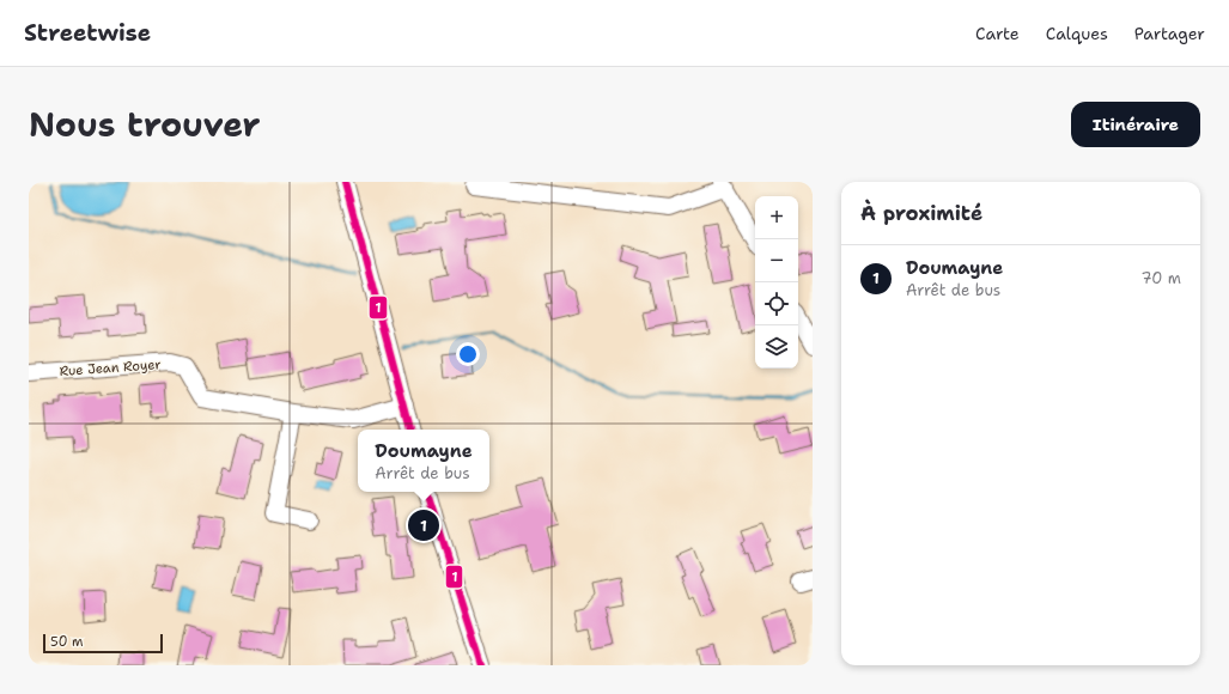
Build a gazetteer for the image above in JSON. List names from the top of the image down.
{
  "streets": {
    "street": ["Rue Jean Royer"]
  },
  "lines": ["transit line 1"],
  "scale_bar": "50 m",
  "page": {
    "header": "Streetwise",
    "nav": ["Carte", "Calques", "Partager"],
    "title": "Nous trouver",
    "buttons": "Itinéraire",
    "heading": "À proximité",
    "map_buttons": ["+", "−"],
    "list": [
      {
        "mark": "1",
        "name": "Doumayne",
        "note": "Arrêt de bus",
        "value": "70 m"
      }
    ],
    "popup": ["Doumayne", "Arrêt de bus"],
    "pins": "1",
    "scale": "50 m"
  }
}
